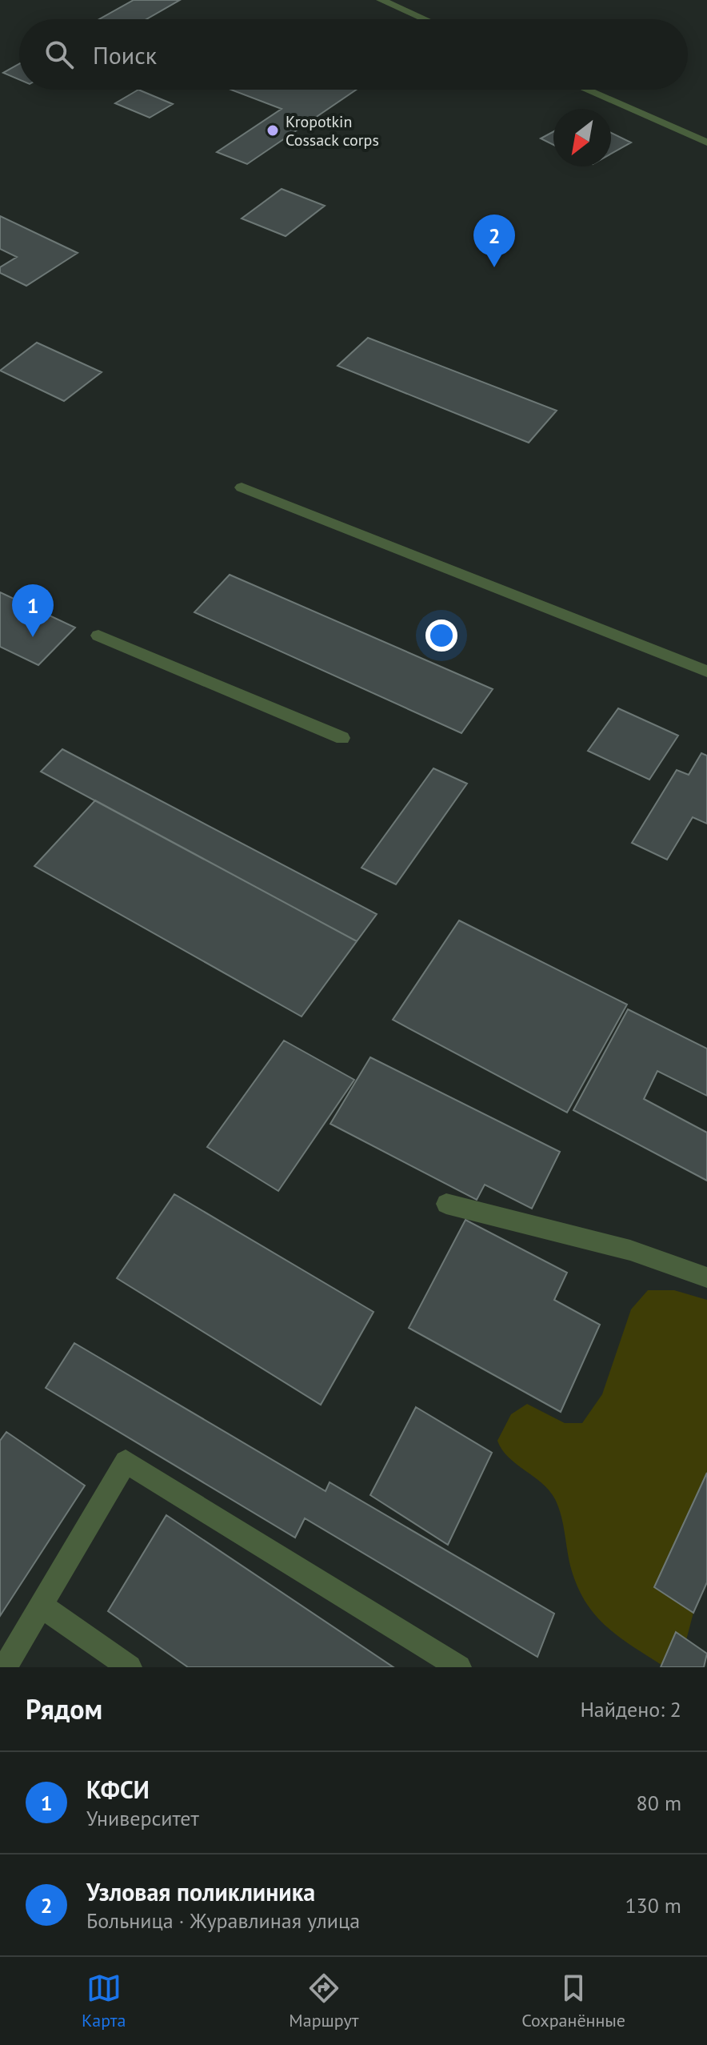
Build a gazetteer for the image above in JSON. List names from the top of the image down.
{
  "places": ["Kropotkin Cossack corps"],
  "north": "bottom left",
  "page": {
    "search": "Поиск",
    "pins": ["2", "1"],
    "heading": ["Рядом", "Найдено: 2"],
    "list": [
      {
        "mark": "1",
        "name": "КФСИ",
        "note": "Университет",
        "value": "80 m"
      },
      {
        "mark": "2",
        "name": "Узловая поликлиника",
        "note": "Больница · Журавлиная улица",
        "value": "130 m"
      }
    ],
    "nav": ["Карта", "Маршрут", "Сохранённые"]
  }
}
